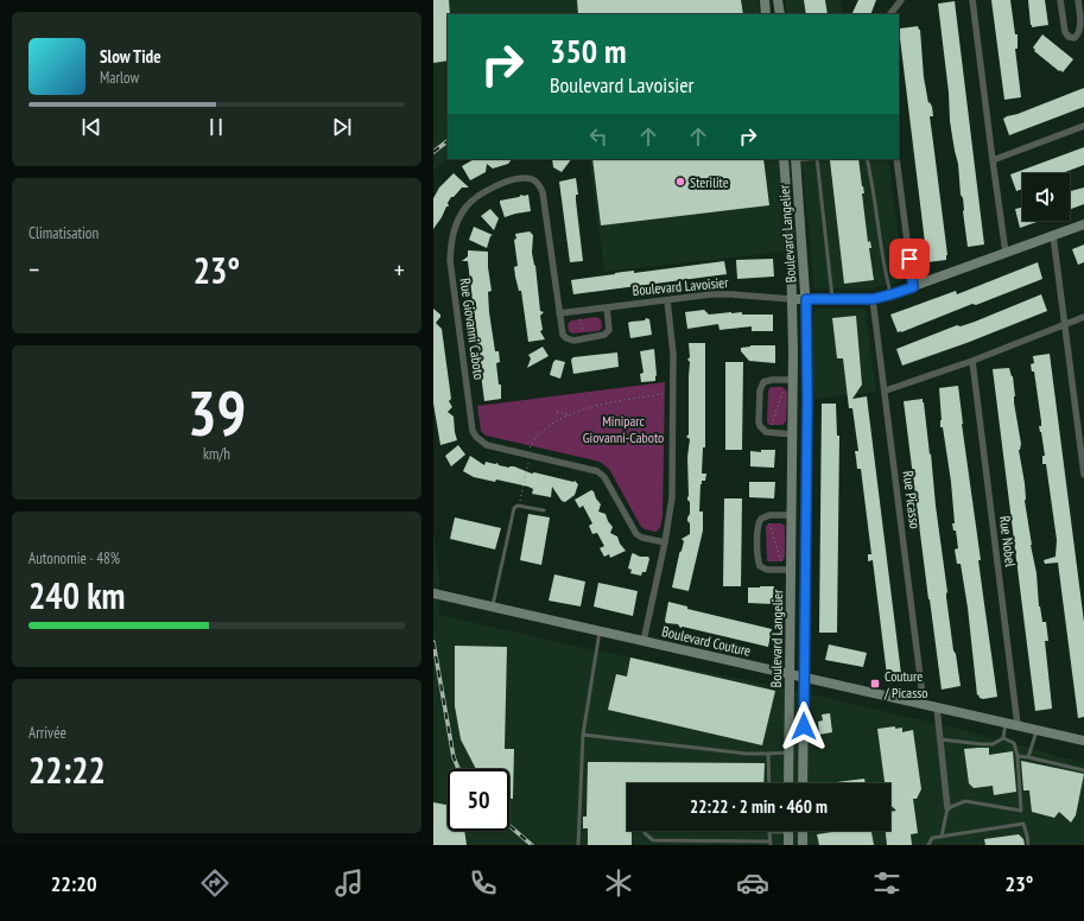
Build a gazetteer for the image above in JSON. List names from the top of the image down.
{
  "streets": {
    "main road": ["Boulevard Langelier", "Boulevard Lavoisier", "Boulevard Couture"],
    "street": ["Rue Giovanni Caboto", "Rue Picasso", "Rue Nobel"]
  },
  "crossings": [
    ["Boulevard Langelier", "Boulevard Lavoisier"],
    ["Boulevard Langelier", "Boulevard Couture"],
    ["Boulevard Lavoisier", "Rue Giovanni Caboto"],
    ["Boulevard Lavoisier", "Rue Picasso"],
    ["Rue Picasso", "Boulevard Couture"],
    ["Rue Nobel", "Boulevard Couture"]
  ],
  "parks": ["Miniparc Giovanni-Caboto"],
  "places": {
    "other": ["Sterilite"],
    "transit": ["Couture / Picasso"]
  },
  "page": {
    "turn": ["350 m", "Boulevard Lavoisier"],
    "song": ["Slow Tide", "Marlow"],
    "tile": [
      "Climatisation",
      ["39", "km/h"],
      ["Autonomie · 48%", "240 km"],
      ["Arrivée", "22:22"]
    ],
    "heat": ["−", "23°", "+"],
    "limit": "50",
    "trip": "22:22 · 2 min · 460 m",
    "tabs": ["22:20", "23°"]
  }
}
